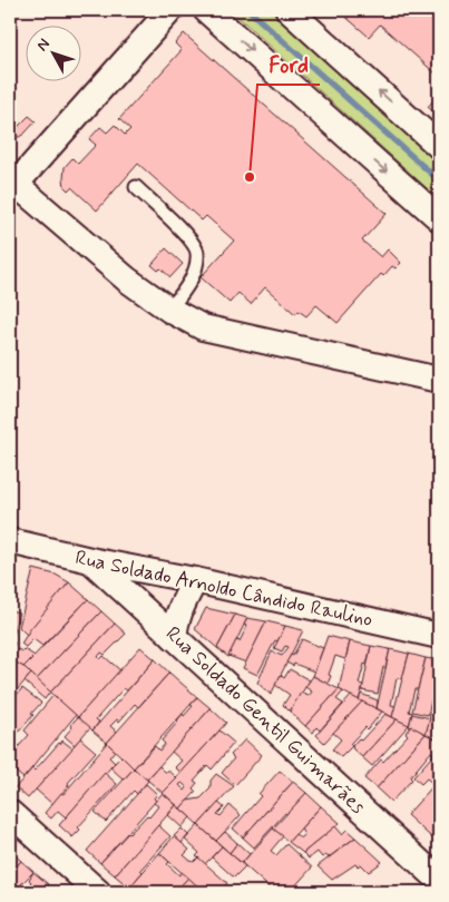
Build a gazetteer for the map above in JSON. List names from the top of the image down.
{
  "streets": {
    "street": ["Rua Soldado Arnoldo Cândido Raulino", "Rua Soldado Gentil Guimarães"]
  },
  "crossings": [
    ["Rua Soldado Arnoldo Cândido Raulino", "Rua Soldado Gentil Guimarães"]
  ],
  "places": ["Ford"],
  "north": "top left"
}
